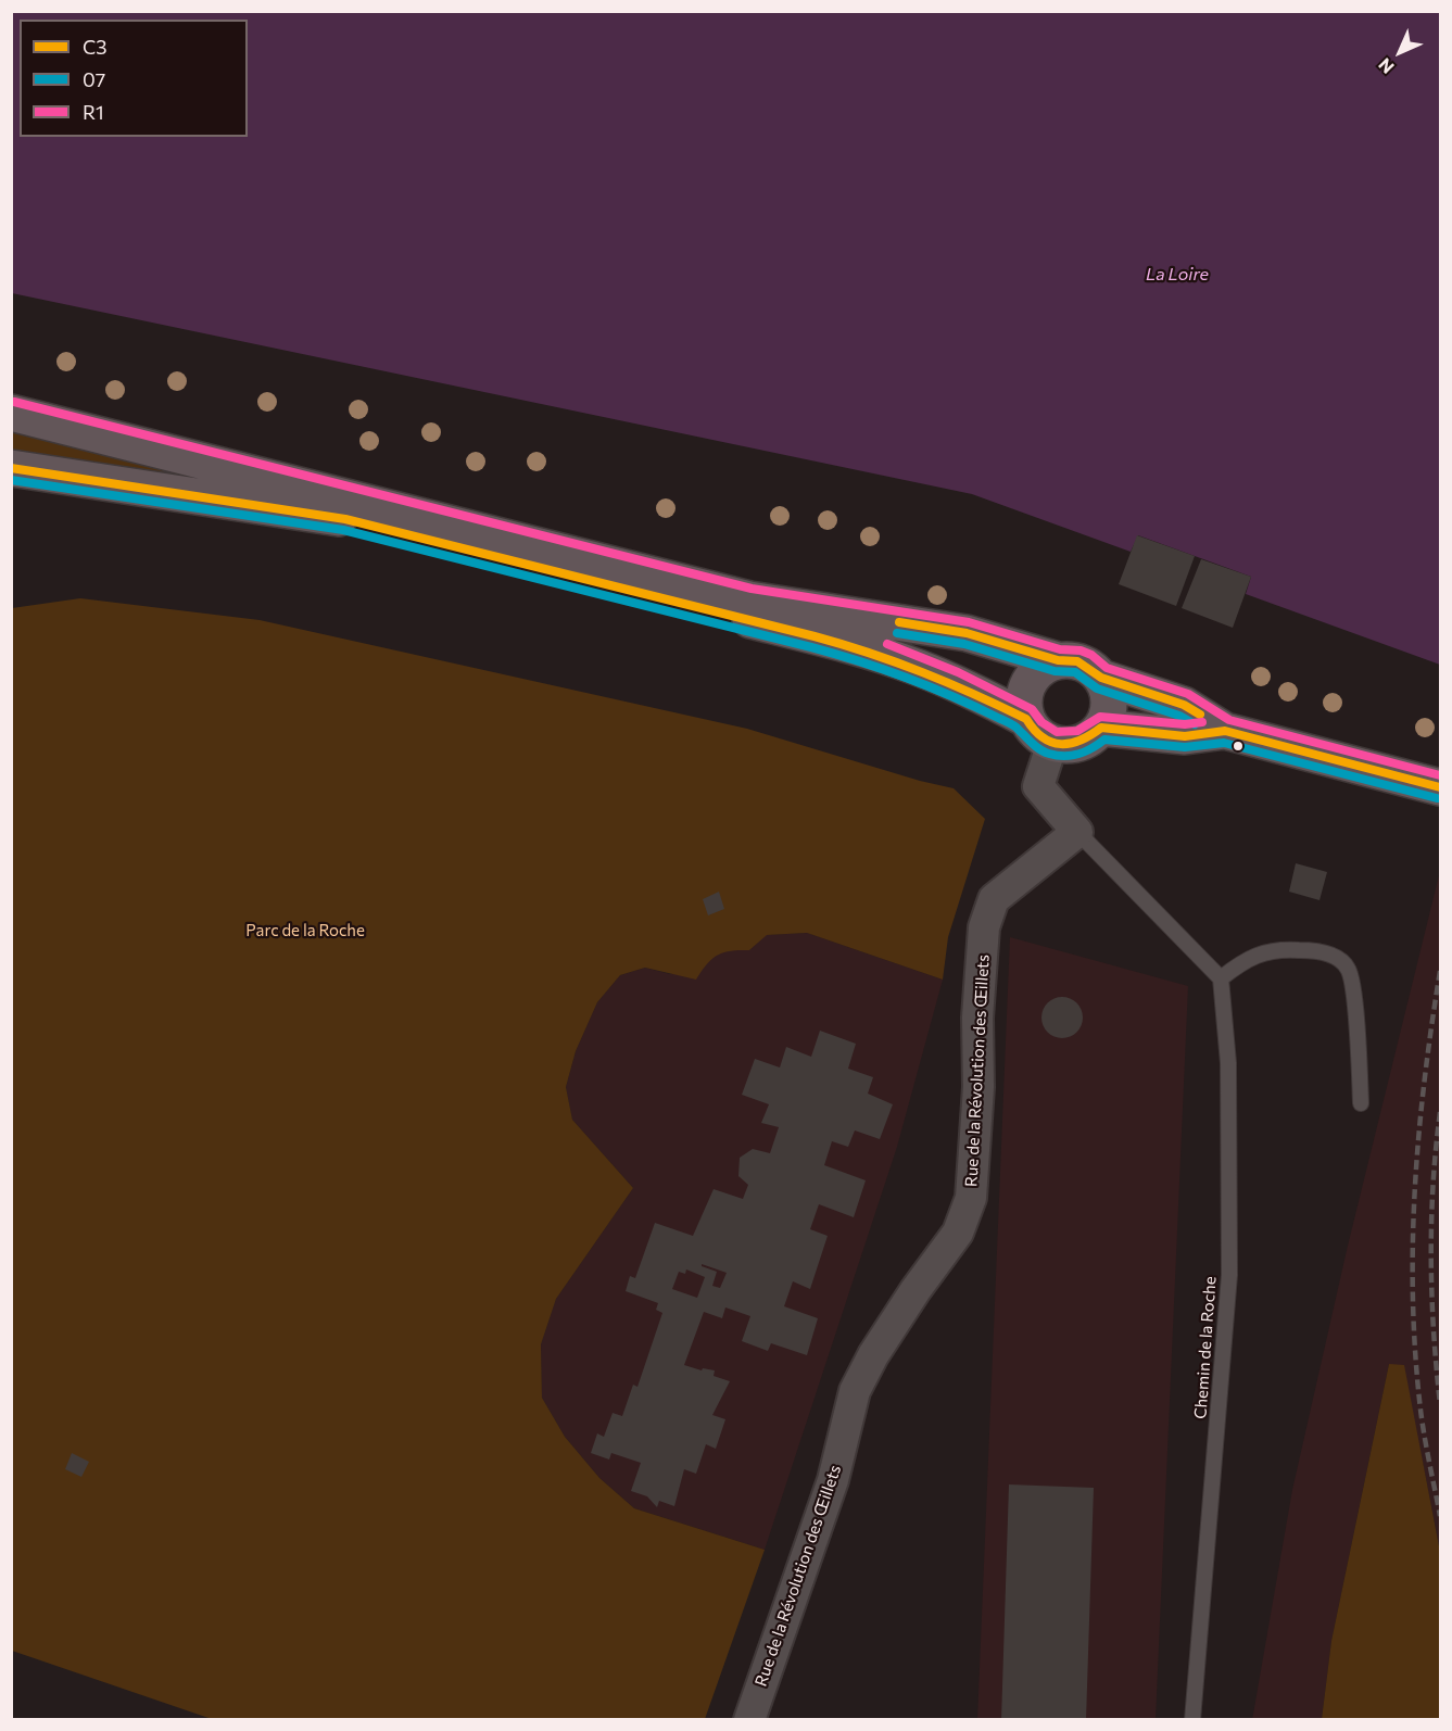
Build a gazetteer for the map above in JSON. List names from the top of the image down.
{
  "streets": {
    "street": ["Rue de la Révolution des Œillets"],
    "lane": ["Chemin de la Roche"]
  },
  "water": ["La Loire"],
  "parks": ["Parc de la Roche"],
  "lines": ["transit line R1", "transit line C3", "transit line 07"],
  "legend": ["C3", "07", "R1"],
  "north": "bottom left"
}
